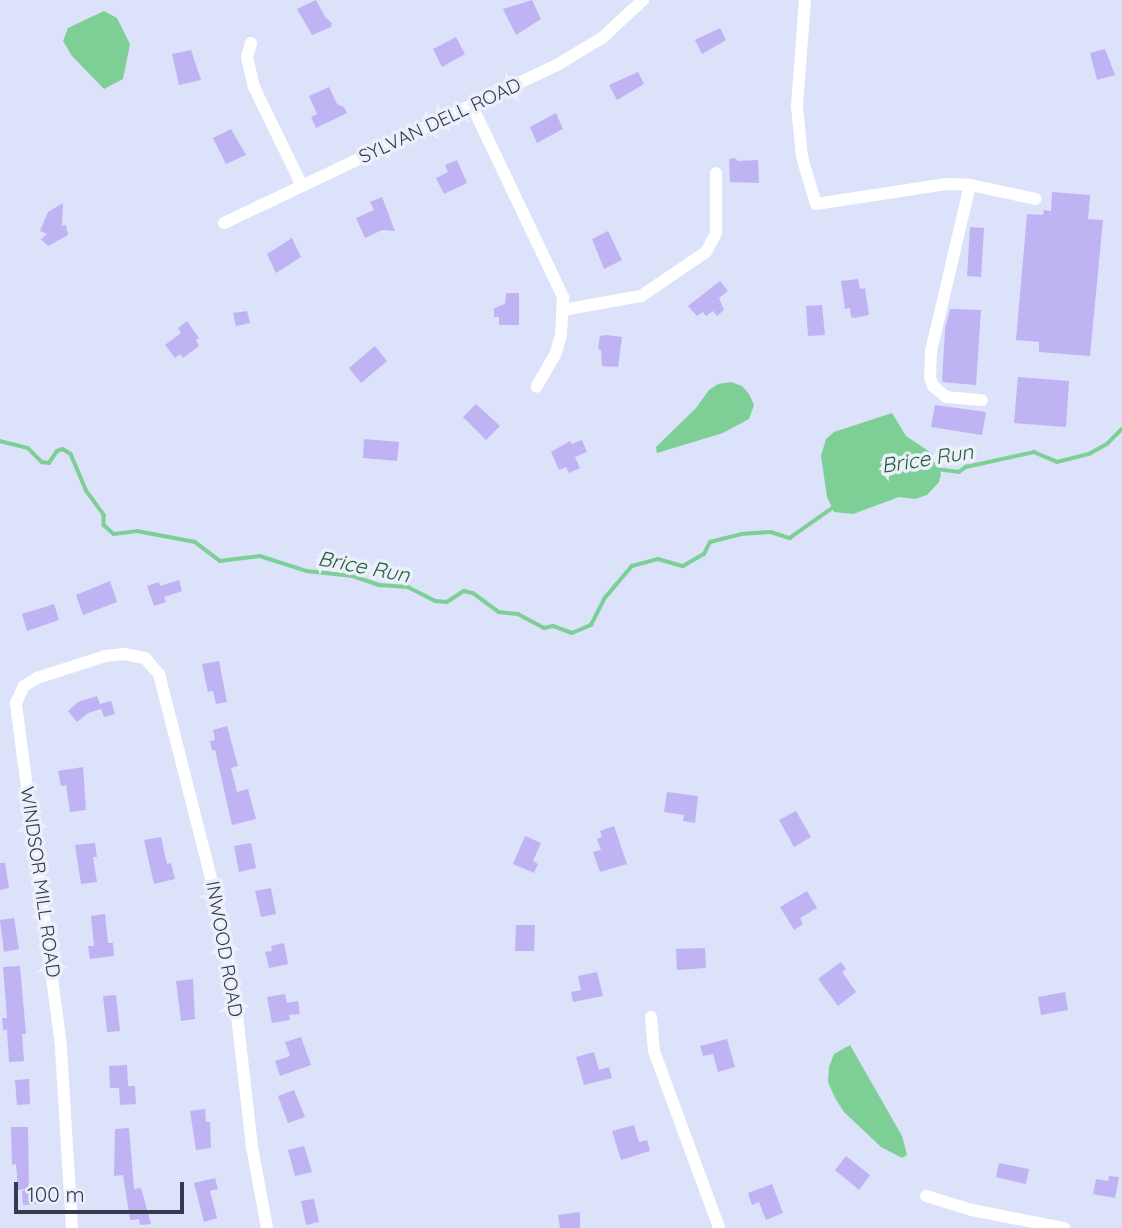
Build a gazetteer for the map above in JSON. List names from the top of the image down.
{
  "streets": {
    "street": ["SYLVAN DELL ROAD", "WINDSOR MILL ROAD", "INWOOD ROAD"]
  },
  "crossings": [
    ["WINDSOR MILL ROAD", "INWOOD ROAD"]
  ],
  "water": ["Brice Run"],
  "scale_bar": "100 m"
}
